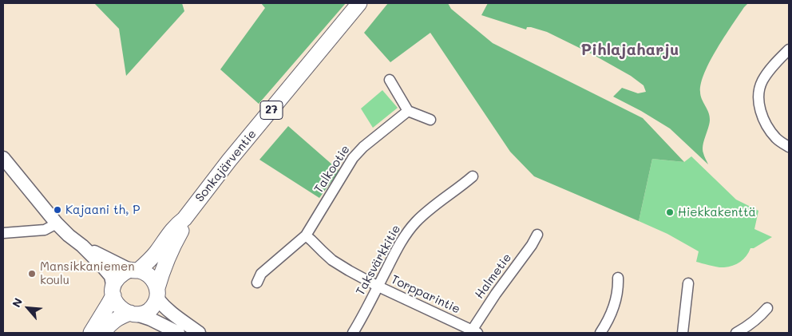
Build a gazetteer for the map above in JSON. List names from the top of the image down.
{
  "streets": {
    "highway": ["27", "Sonkajärventie"],
    "street": [
      "Talkootie",
      "Taksvärkkitie",
      "Halmetie",
      "Torpparintie"
    ]
  },
  "crossings": [
    ["Talkootie", "Torpparintie"],
    ["Taksvärkkitie", "Torpparintie"],
    ["Halmetie", "Torpparintie"]
  ],
  "districts": ["Pihlajaharju"],
  "places": ["Kajaani th, P", "Hiekkakenttä", "Mansikkaniemen koulu"],
  "north": "top left"
}
